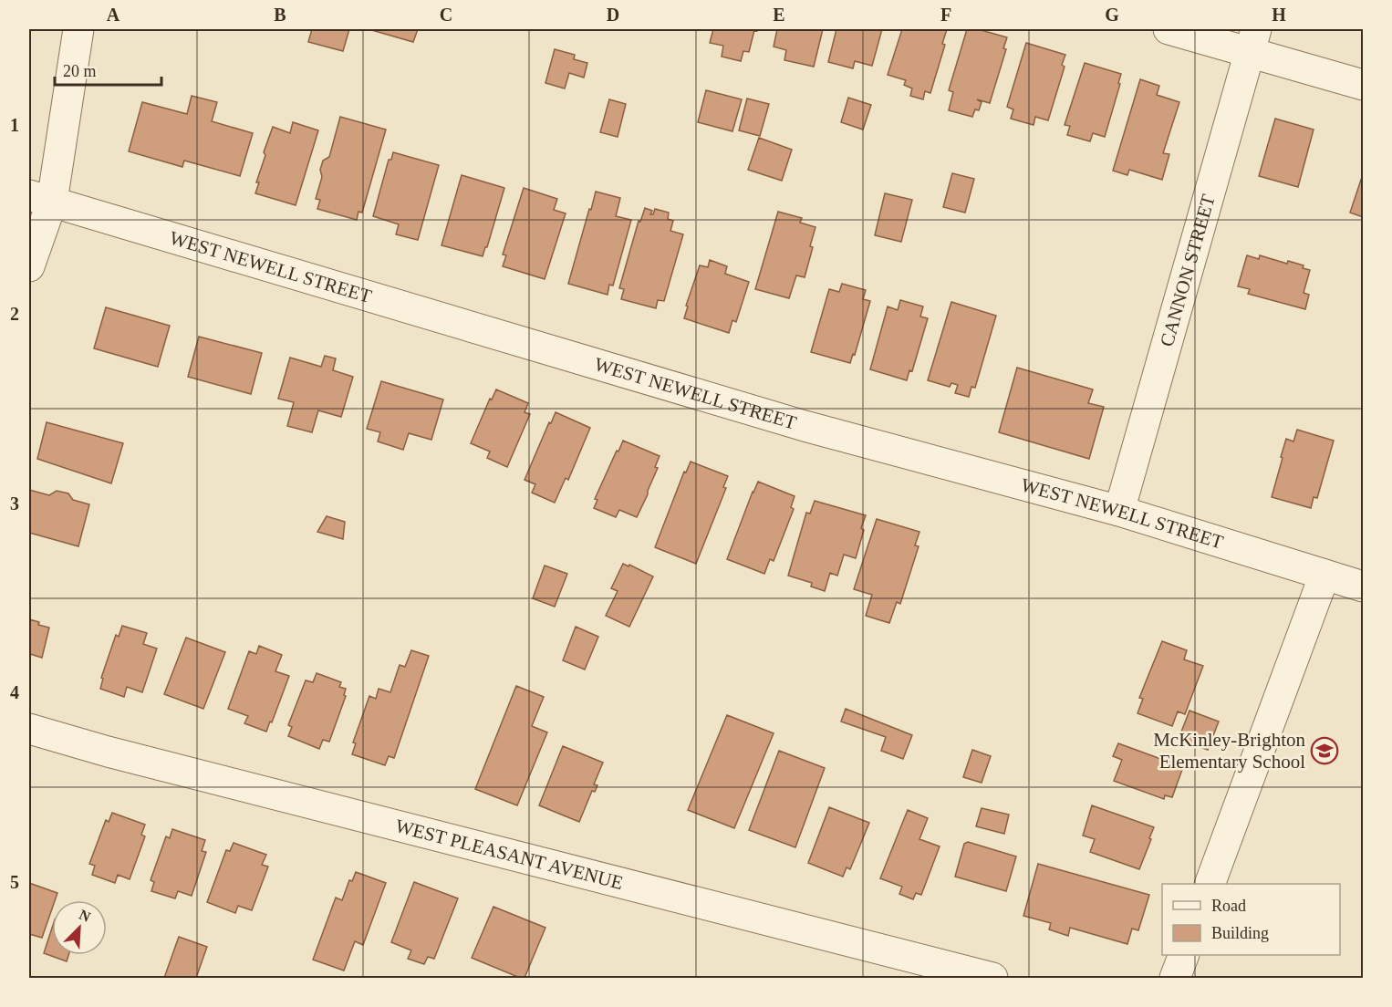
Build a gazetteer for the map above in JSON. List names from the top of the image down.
{
  "streets": {
    "street": ["WEST NEWELL STREET", "CANNON STREET", "WEST PLEASANT AVENUE"]
  },
  "crossings": [
    ["WEST NEWELL STREET", "CANNON STREET"]
  ],
  "places": {
    "school or university": ["McKinley-Brighton Elementary School"]
  },
  "legend": ["Road", "Building"],
  "scale_bar": "20 m",
  "north": "top right",
  "grid": {
    "columns": [
      "A",
      "B",
      "C",
      "D",
      "E",
      "F",
      "G",
      "H"
    ],
    "rows": [
      "1",
      "2",
      "3",
      "4",
      "5"
    ]
  }
}
